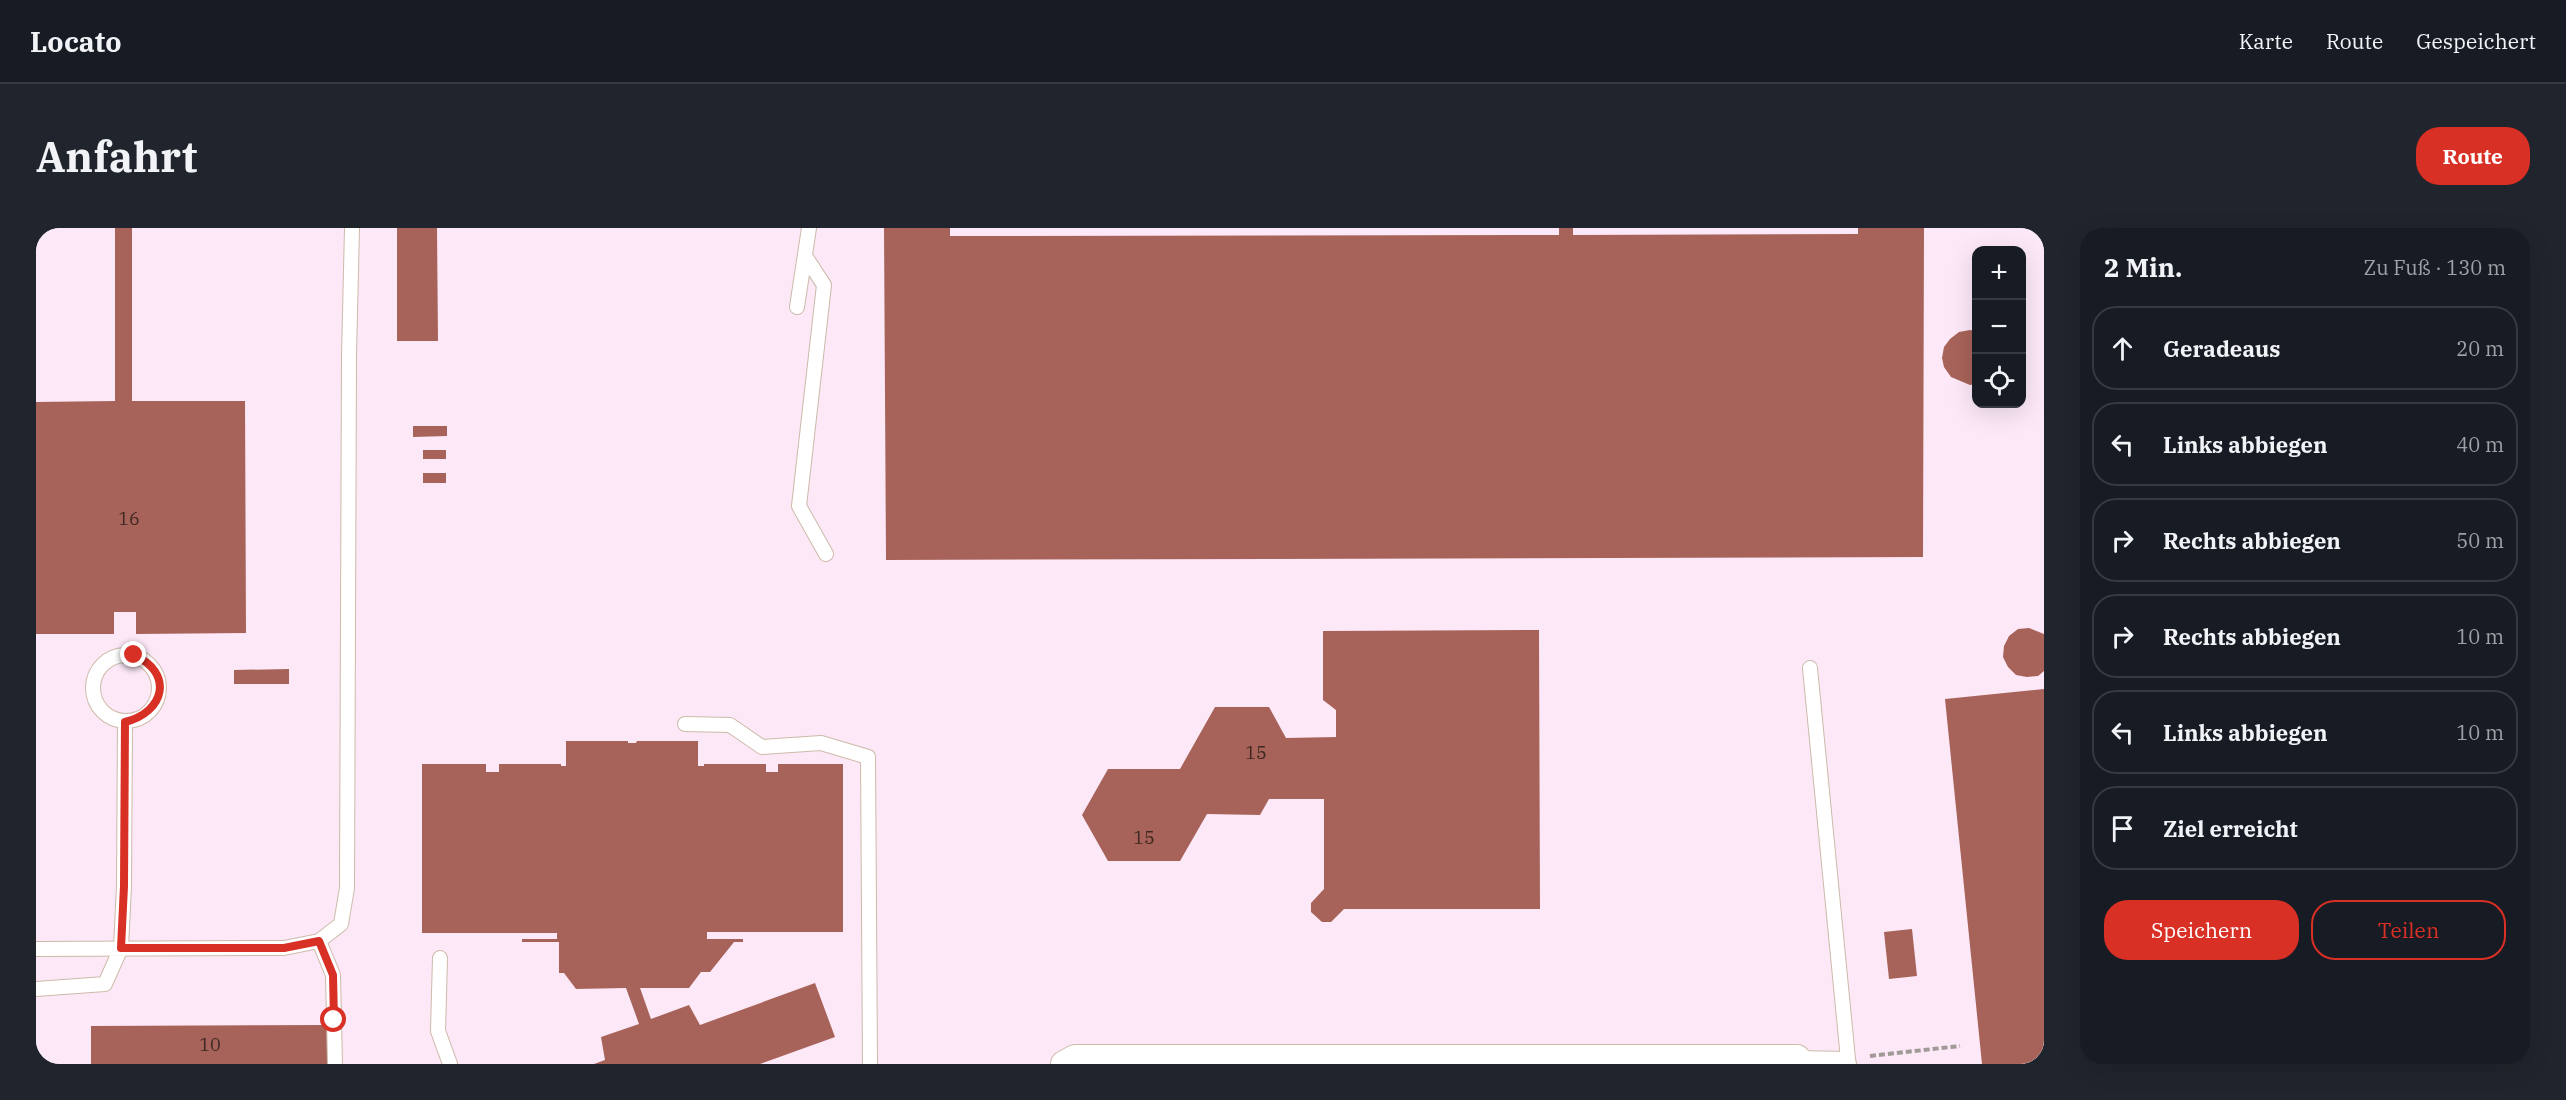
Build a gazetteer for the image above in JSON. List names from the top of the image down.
{
  "house_numbers": [
    "16",
    "15",
    "15",
    "10"
  ],
  "page": {
    "header": "Locato",
    "nav": ["Karte", "Route", "Gespeichert"],
    "buttons": [
      "Route",
      ["Speichern", "Teilen"]
    ],
    "title": "Anfahrt",
    "heading": ["2 Min.", "Zu Fuß · 130 m"],
    "map_buttons": ["+", "−"],
    "list": [
      ["Geradeaus", "20 m"],
      ["Links abbiegen", "40 m"],
      ["Rechts abbiegen", "50 m"],
      ["Rechts abbiegen", "10 m"],
      ["Links abbiegen", "10 m"],
      "Ziel erreicht"
    ]
  }
}
